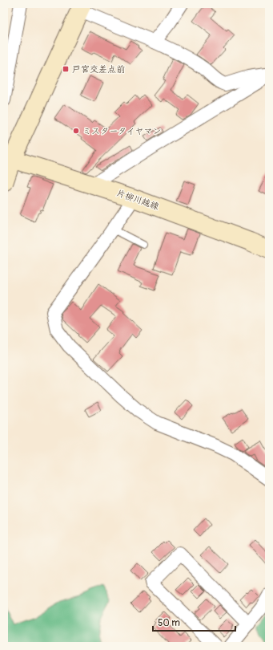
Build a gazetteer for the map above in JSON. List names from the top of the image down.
{
  "streets": {
    "main road": ["片柳川越線"]
  },
  "places": {
    "transit": ["戸宮交差点前"],
    "other": ["ミスタータイヤマン"]
  },
  "scale_bar": "50 m"
}
